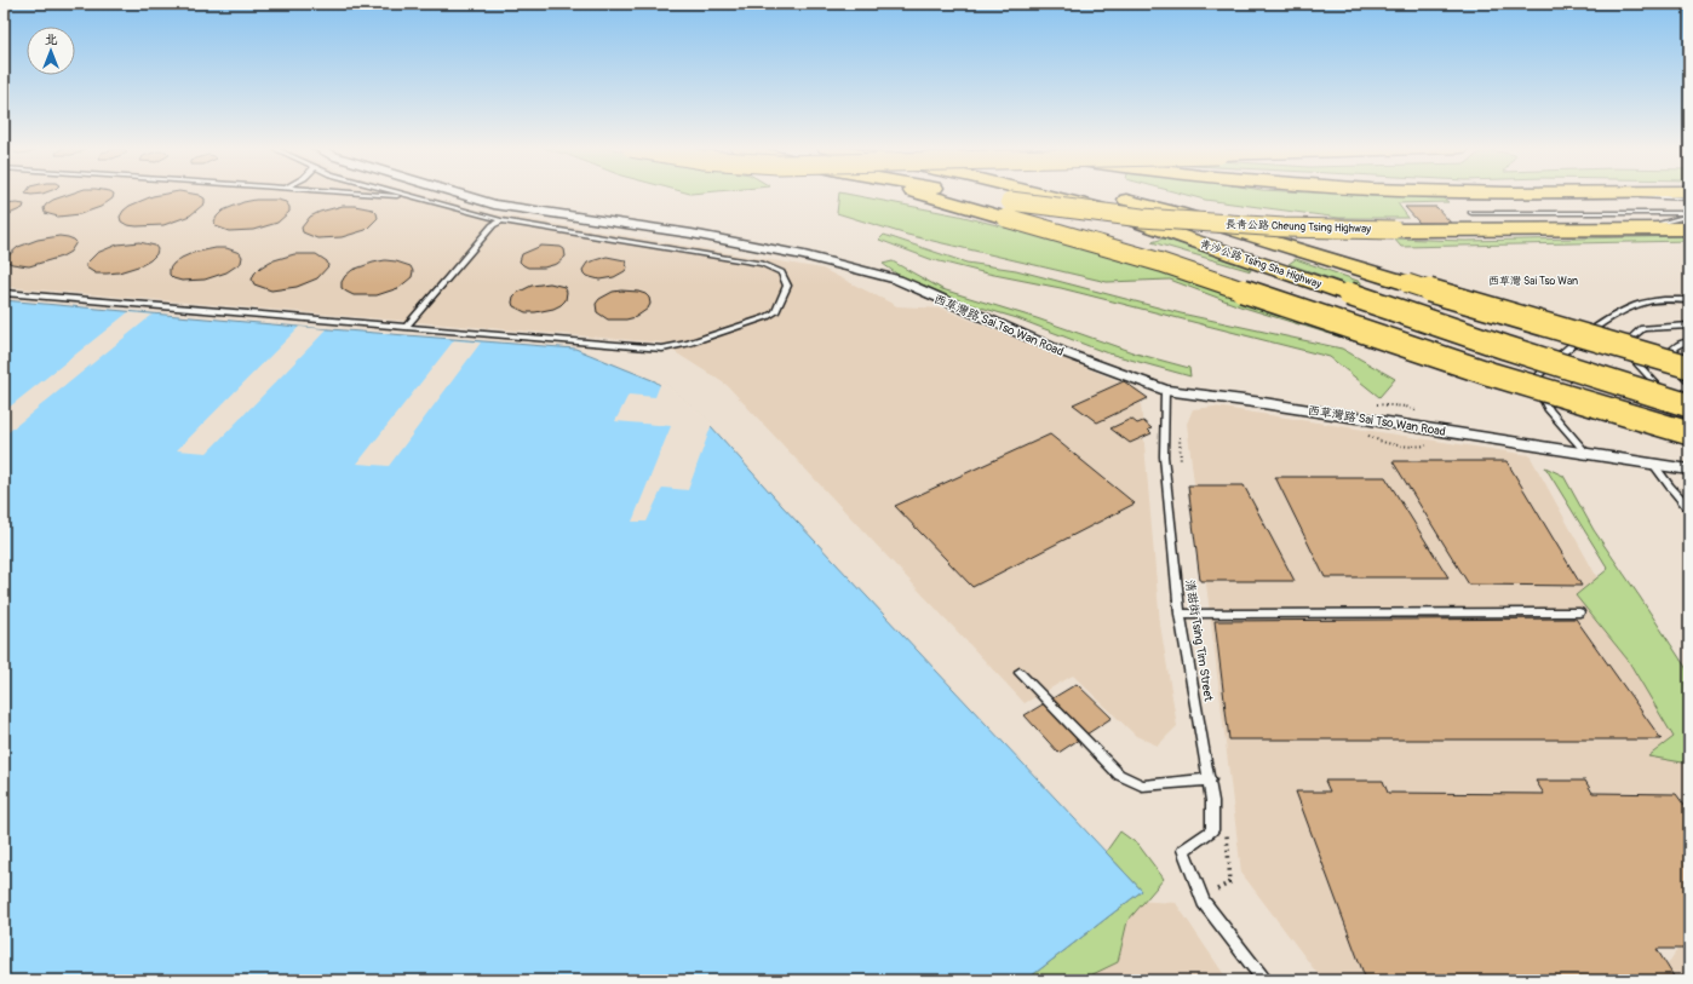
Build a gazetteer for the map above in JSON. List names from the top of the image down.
{
  "streets": {
    "highway": ["長青公路 Cheung Tsing Highway", "青沙公路 Tsing Sha Highway"],
    "street": ["西草灣路 Sai Tso Wan Road"],
    "lane": ["清甜街 Tsing Tim Street"]
  },
  "crossings": [
    ["西草灣路 Sai Tso Wan Road", "清甜街 Tsing Tim Street"]
  ],
  "districts": ["西草灣 Sai Tso Wan"],
  "north": "top"
}
